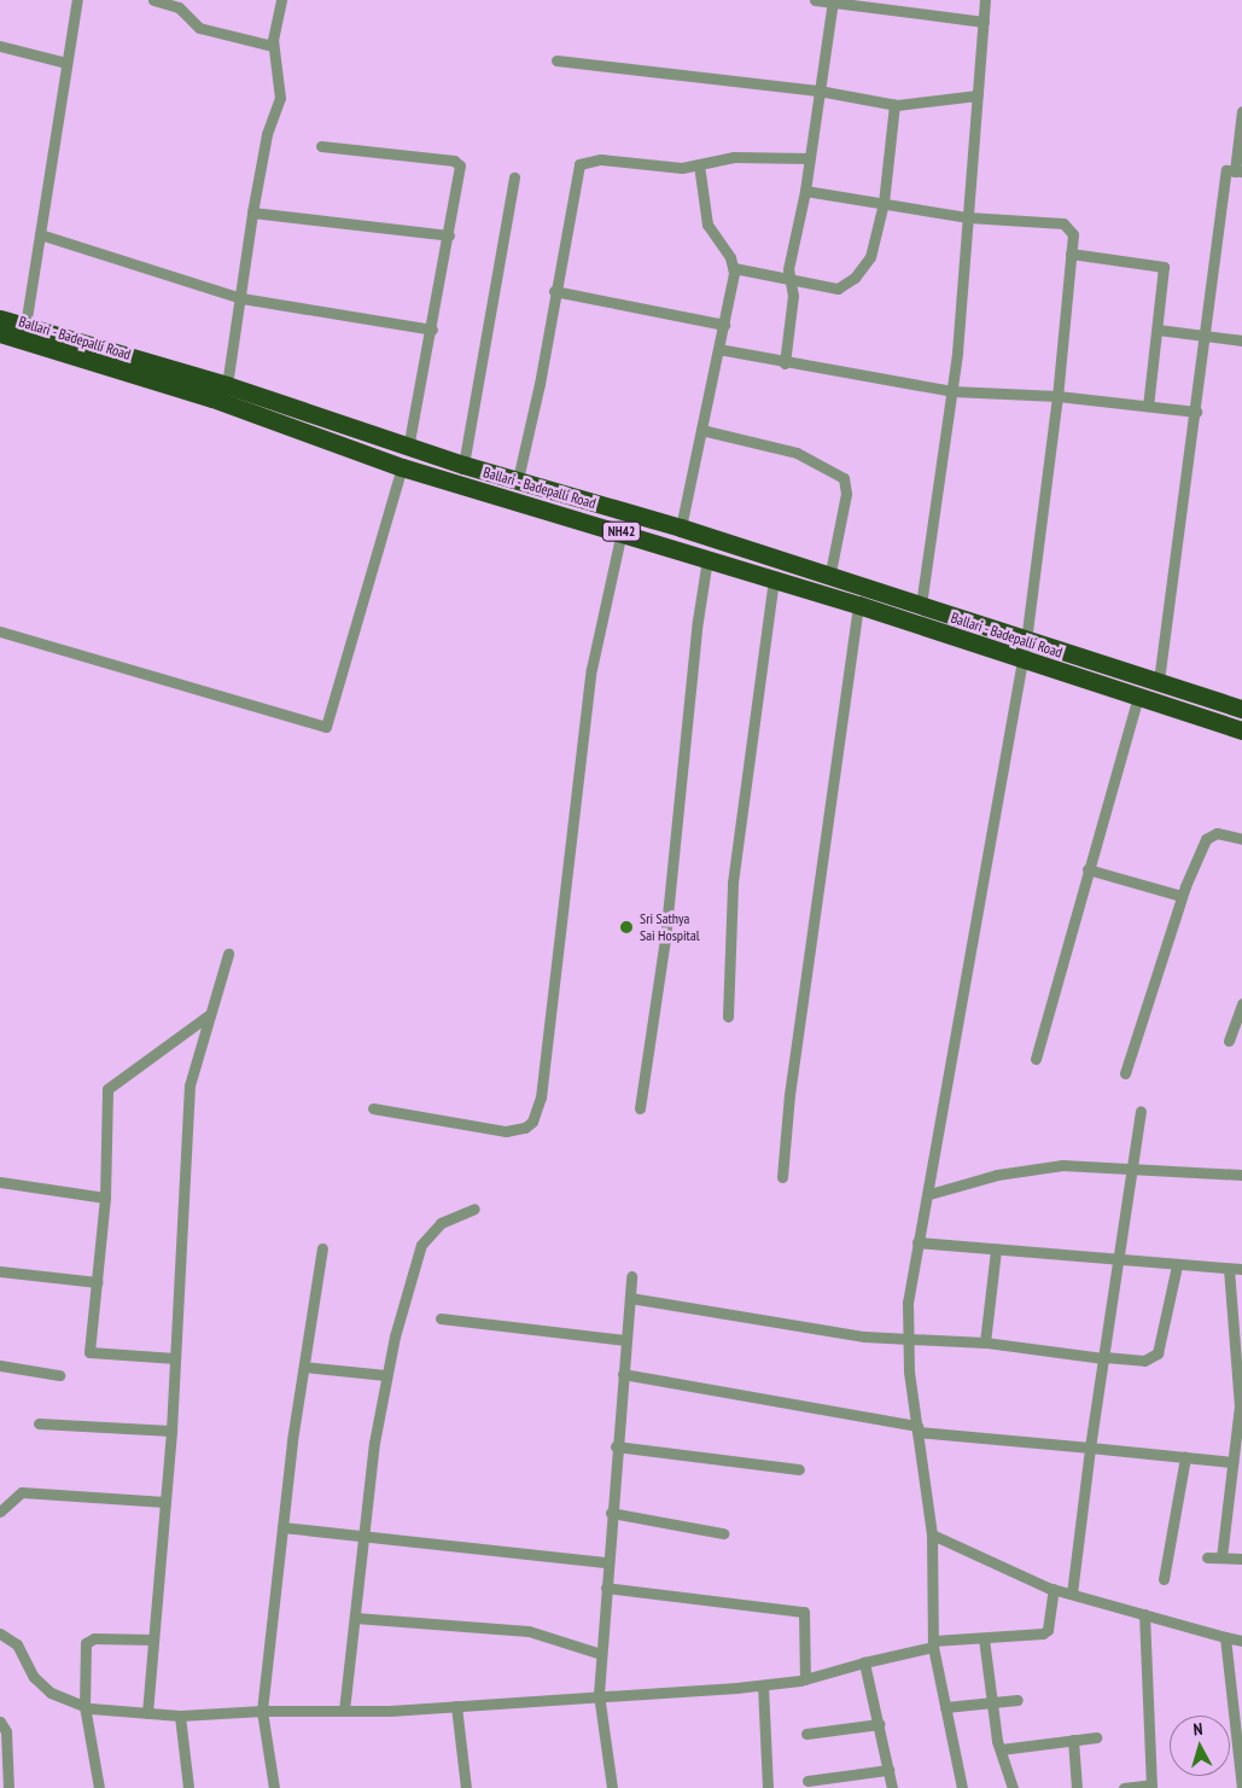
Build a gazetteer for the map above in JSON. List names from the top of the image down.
{
  "streets": {
    "highway": ["Ballari - Badepalli Road", "NH42"]
  },
  "places": ["Sri Sathya Sai Hospital"],
  "north": "top"
}
